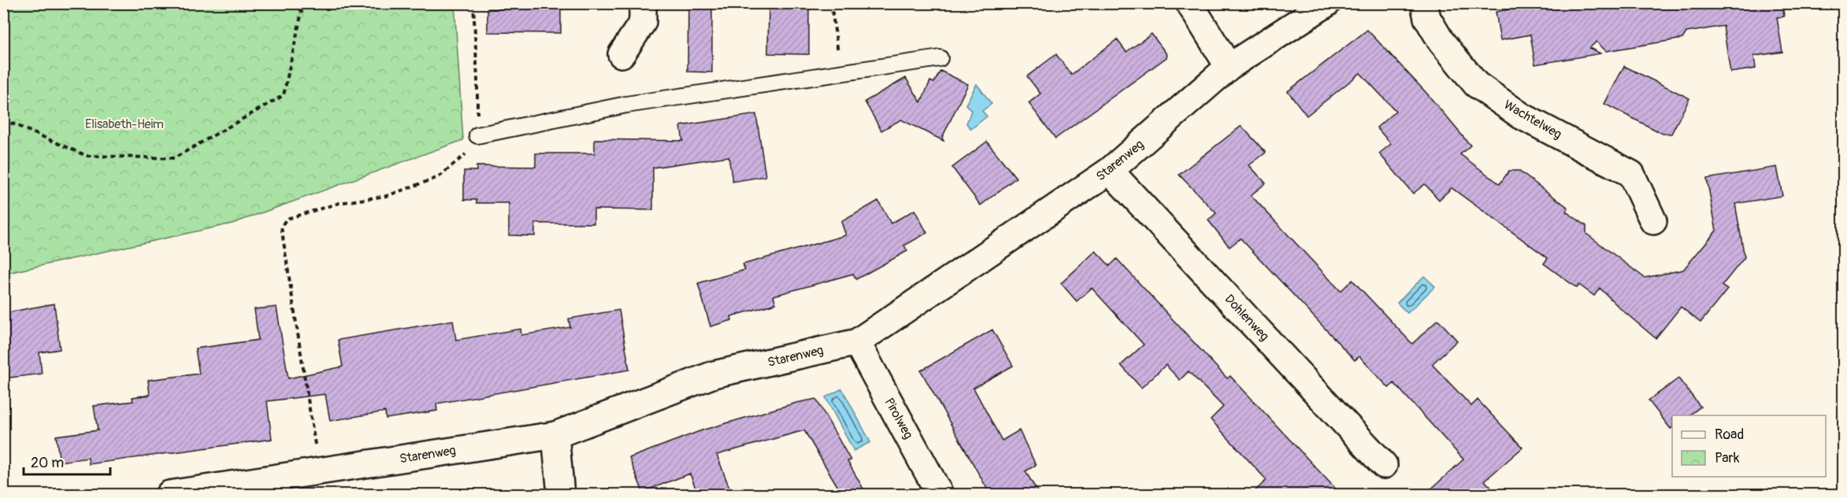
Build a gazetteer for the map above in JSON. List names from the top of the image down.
{
  "streets": {
    "street": [
      "Wachtelweg",
      "Starenweg",
      "Dohlenweg",
      "Pirolweg"
    ]
  },
  "crossings": [
    ["Starenweg", "Dohlenweg"],
    ["Starenweg", "Pirolweg"]
  ],
  "parks": ["Elisabeth-Heim"],
  "legend": ["Road", "Park"],
  "scale_bar": "20 m"
}
